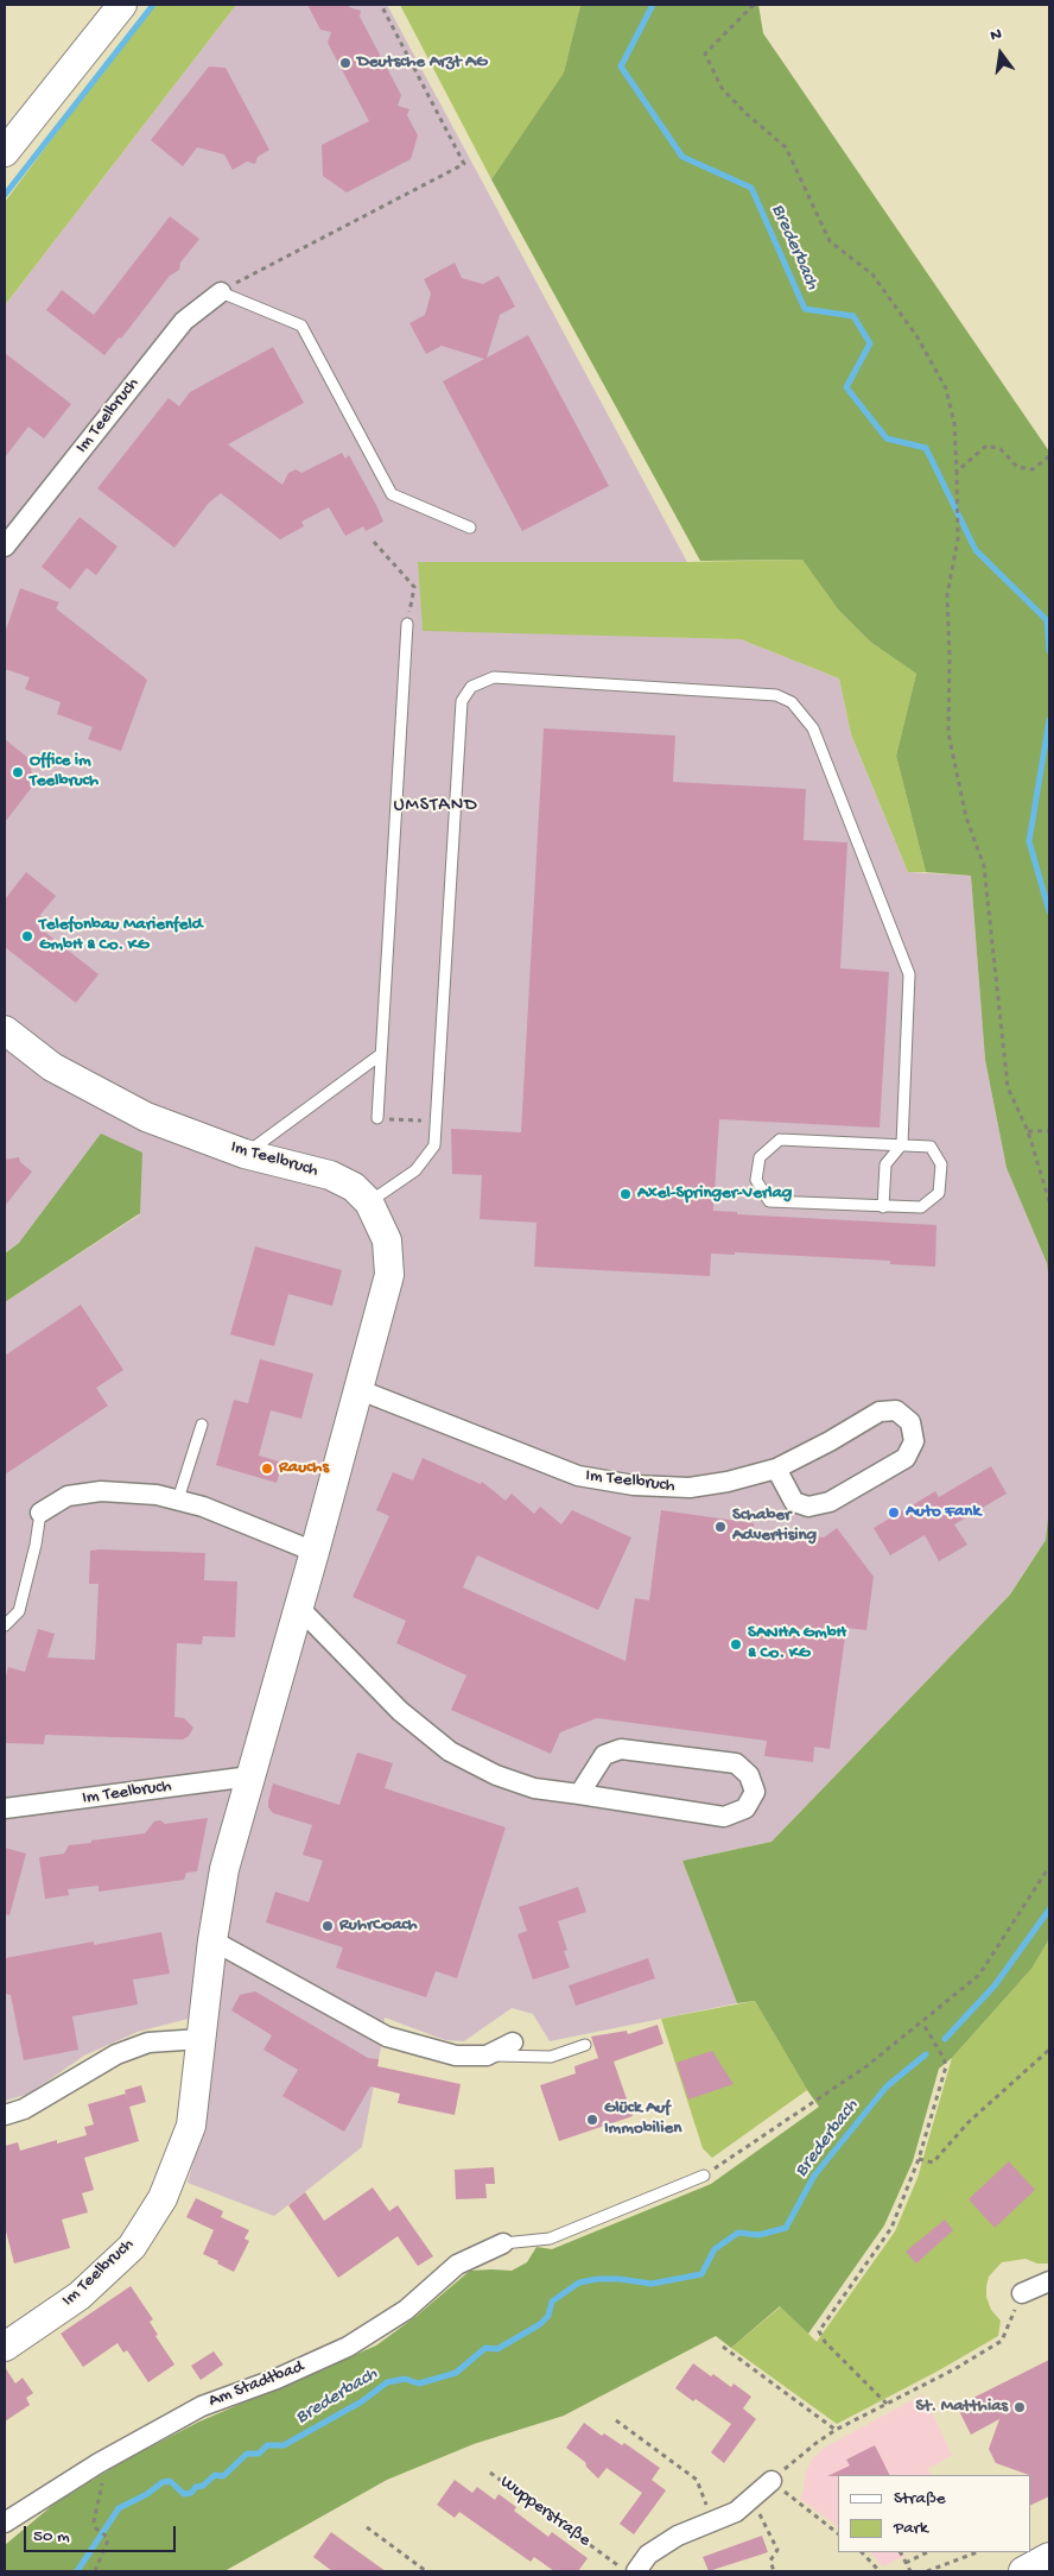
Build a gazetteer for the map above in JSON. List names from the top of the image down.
{
  "streets": {
    "street": ["Im Teelbruch", "Am Stadtbad"],
    "path": ["Wupperstraße"]
  },
  "districts": ["UMSTAND"],
  "water": ["Brederbach"],
  "places": [
    "Deutsche Arzt AG",
    "Office im Teelbruch",
    "Telefonbau Marienfeld GmbH & Co. KG",
    "Axel-Springer-Verlag",
    "Rauchs",
    "Auto Fank",
    "Schaber Advertising",
    "SANHA GmbH & Co. KG",
    "RuhrCoach",
    "Glück Auf Immobilien",
    "St. Matthias"
  ],
  "legend": ["Straße", "Park"],
  "scale_bar": "50 m",
  "north": "top"
}
